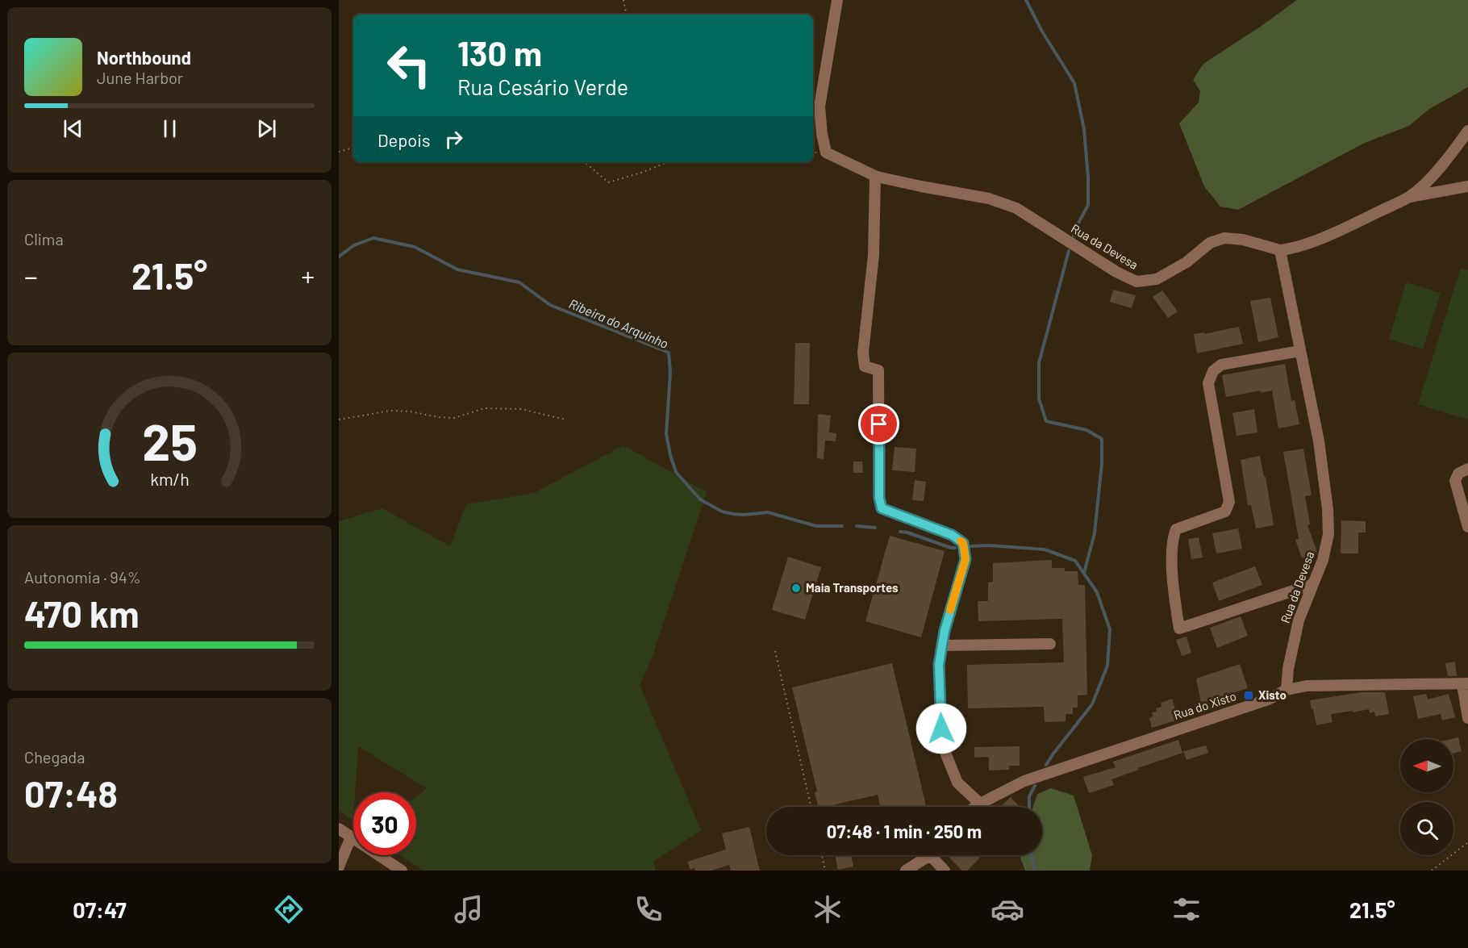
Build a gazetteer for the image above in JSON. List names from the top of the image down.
{
  "streets": {
    "street": ["Rua da Devesa", "Rua do Xisto"]
  },
  "crossings": [
    ["Rua da Devesa", "Rua do Xisto"]
  ],
  "water": ["Ribeira do Arquinho"],
  "places": {
    "other": ["Maia Transportes"],
    "transit": ["Xisto"]
  },
  "north": "left",
  "page": {
    "turn": ["130 m", "Rua Cesário Verde"],
    "song": ["Northbound", "June Harbor"],
    "then": "Depois",
    "tile": [
      "Clima",
      ["Autonomia · 94%", "470 km"],
      ["Chegada", "07:48"]
    ],
    "heat": ["−", "21.5°", "+"],
    "limit": "30",
    "trip": "07:48 · 1 min · 250 m",
    "tabs": ["07:47", "21.5°"],
    "gauge": ["25", "km/h"]
  }
}
